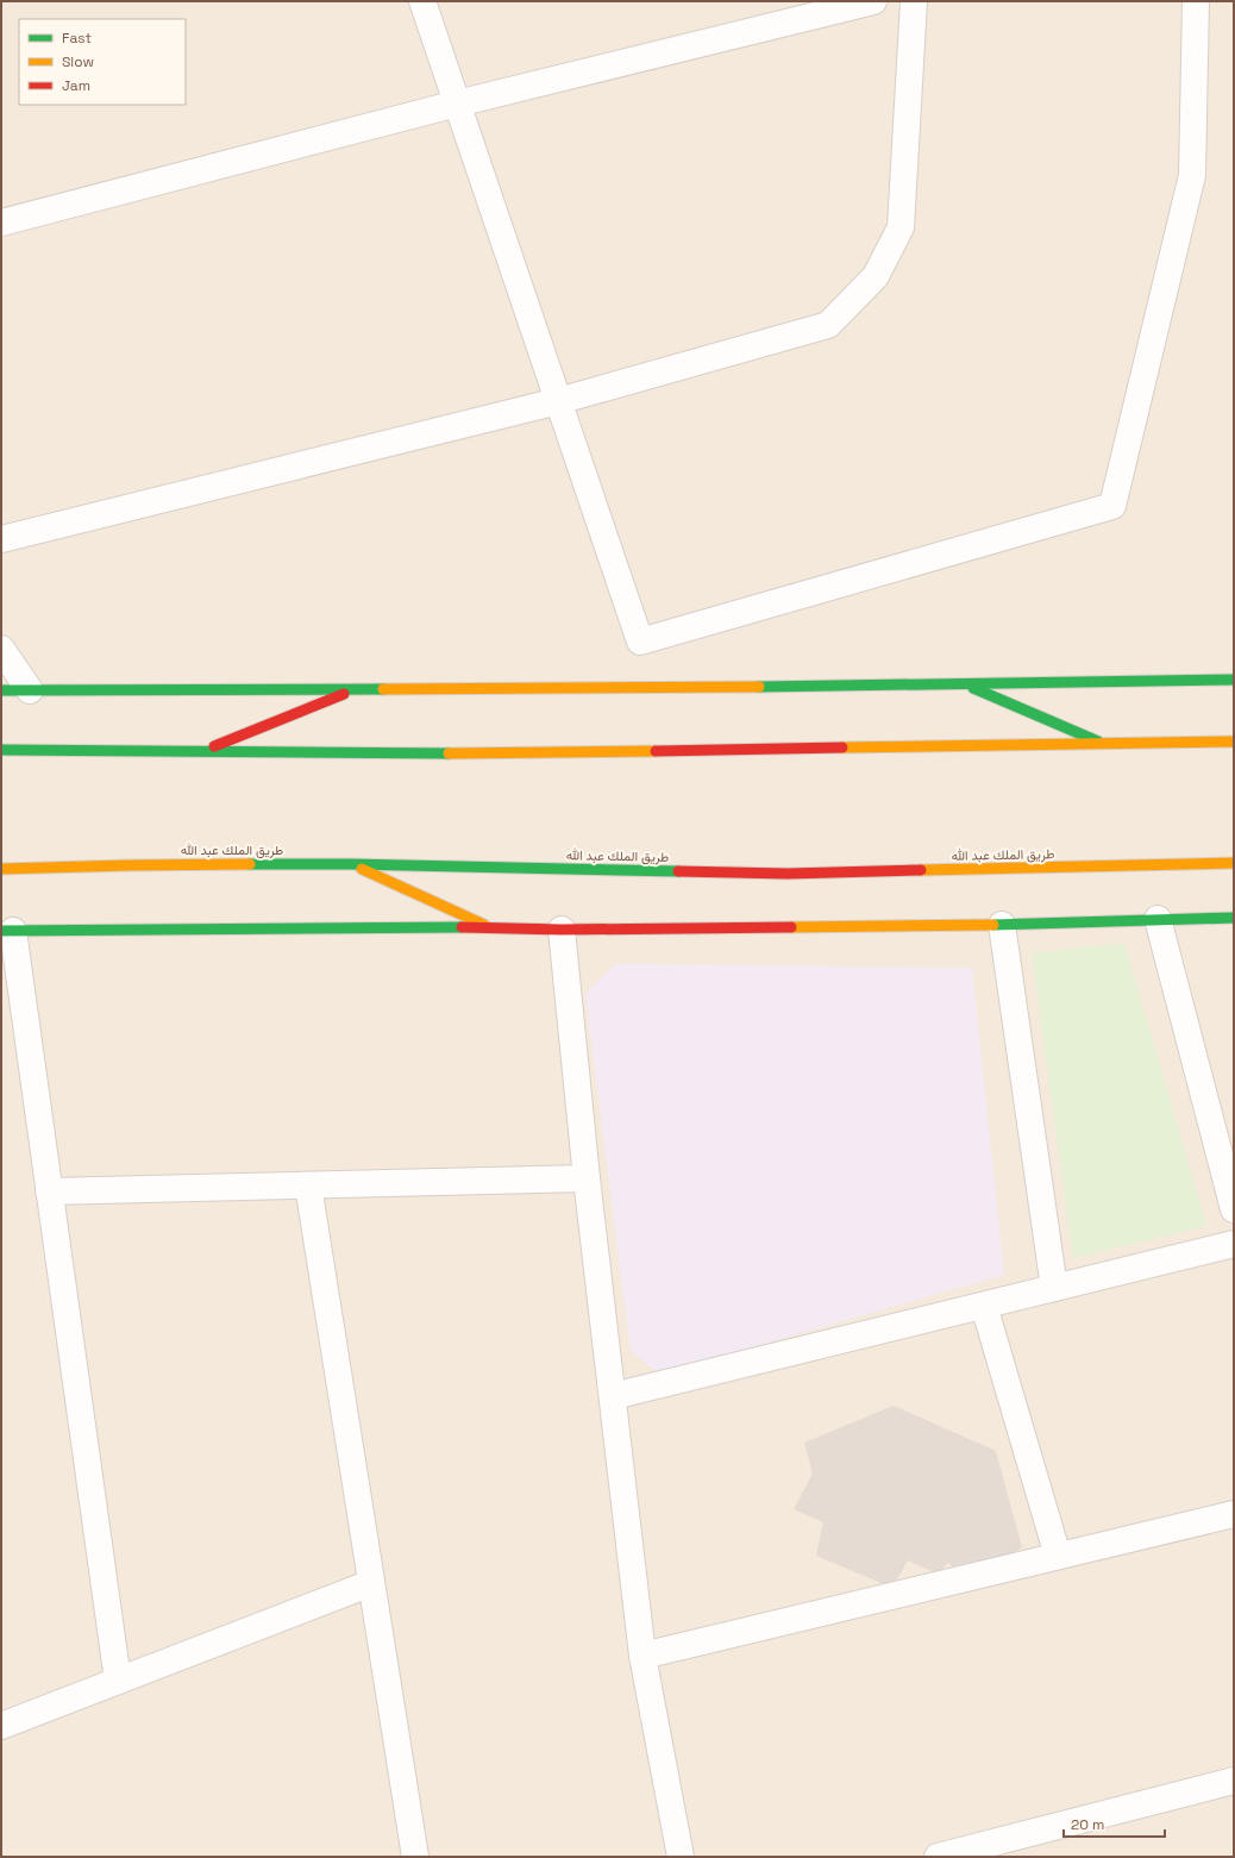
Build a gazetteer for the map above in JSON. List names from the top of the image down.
{
  "streets": {
    "street": ["طريق الملك عبد الله"]
  },
  "legend": ["Fast", "Slow", "Jam"],
  "scale_bar": "20 m"
}
